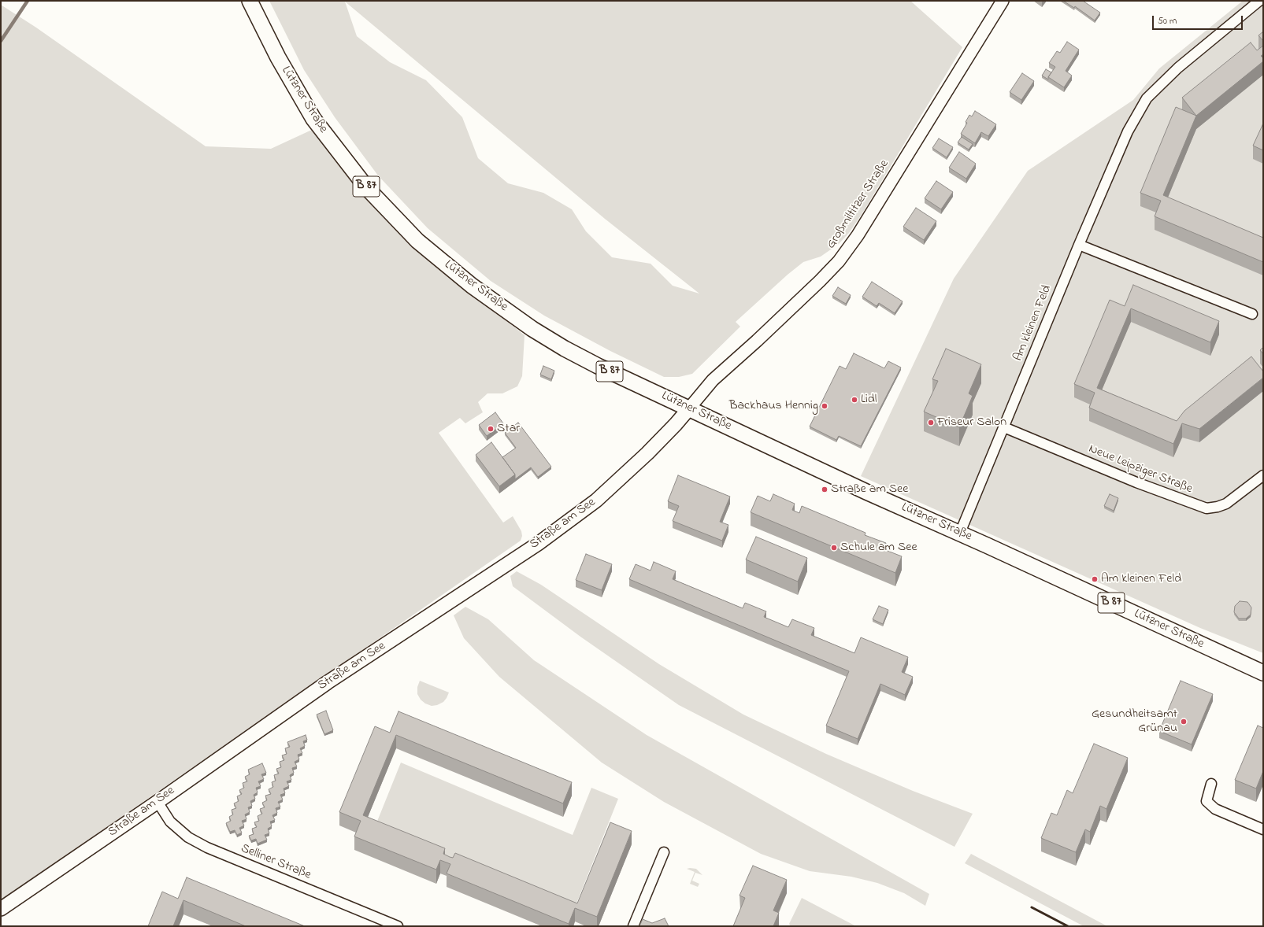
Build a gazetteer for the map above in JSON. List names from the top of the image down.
{
  "streets": {
    "main road": ["Lützner Straße", "B 87", "Straße am See"],
    "street": [
      "Großmiltitzer Straße",
      "Am kleinen Feld",
      "Neue Leipziger Straße",
      "Selliner Straße"
    ]
  },
  "crossings": [
    ["Lützner Straße", "Großmiltitzer Straße"],
    ["Lützner Straße", "Am kleinen Feld"],
    ["Lützner Straße", "Straße am See"],
    ["Großmiltitzer Straße", "Straße am See"],
    ["Am kleinen Feld", "Neue Leipziger Straße"],
    ["Straße am See", "Selliner Straße"]
  ],
  "places": [
    "Lidl",
    "Backhaus Hennig",
    "Friseur Salon",
    "Star",
    "Straße am See",
    "Schule am See",
    "Am kleinen Feld",
    "Gesundheitsamt Grünau"
  ],
  "scale_bar": "50 m"
}
